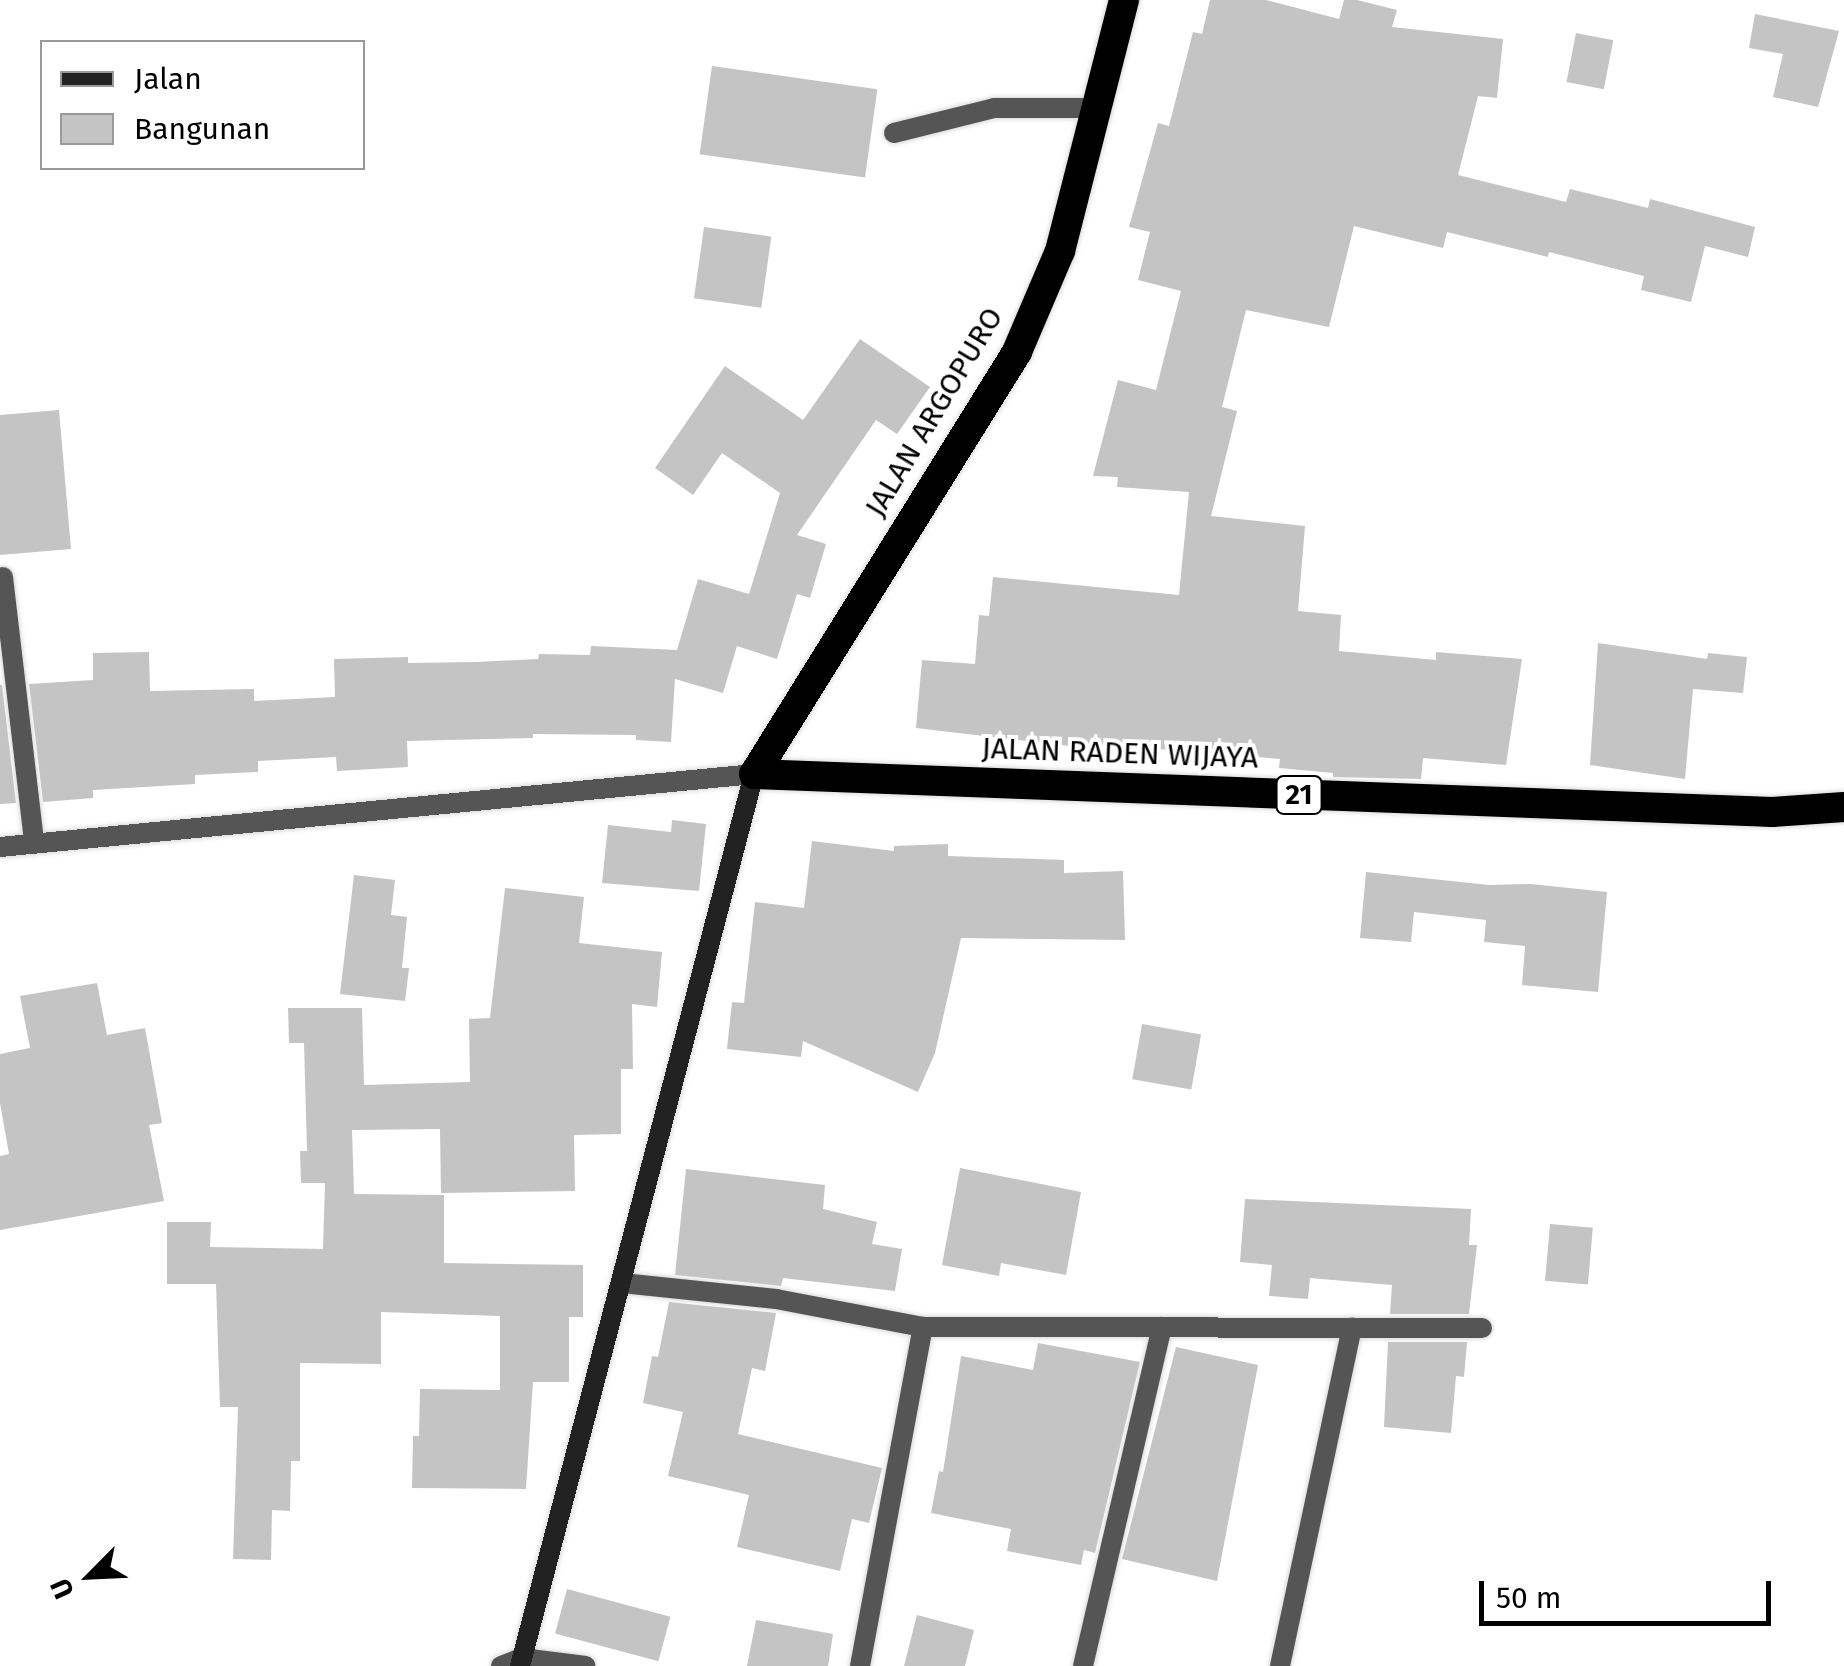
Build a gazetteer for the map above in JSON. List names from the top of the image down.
{
  "streets": {
    "highway": ["JALAN ARGOPURO", "JALAN RADEN WIJAYA", "21"]
  },
  "crossings": [
    ["JALAN ARGOPURO", "JALAN RADEN WIJAYA"]
  ],
  "legend": ["Jalan", "Bangunan"],
  "scale_bar": "50 m",
  "north": "bottom left"
}
